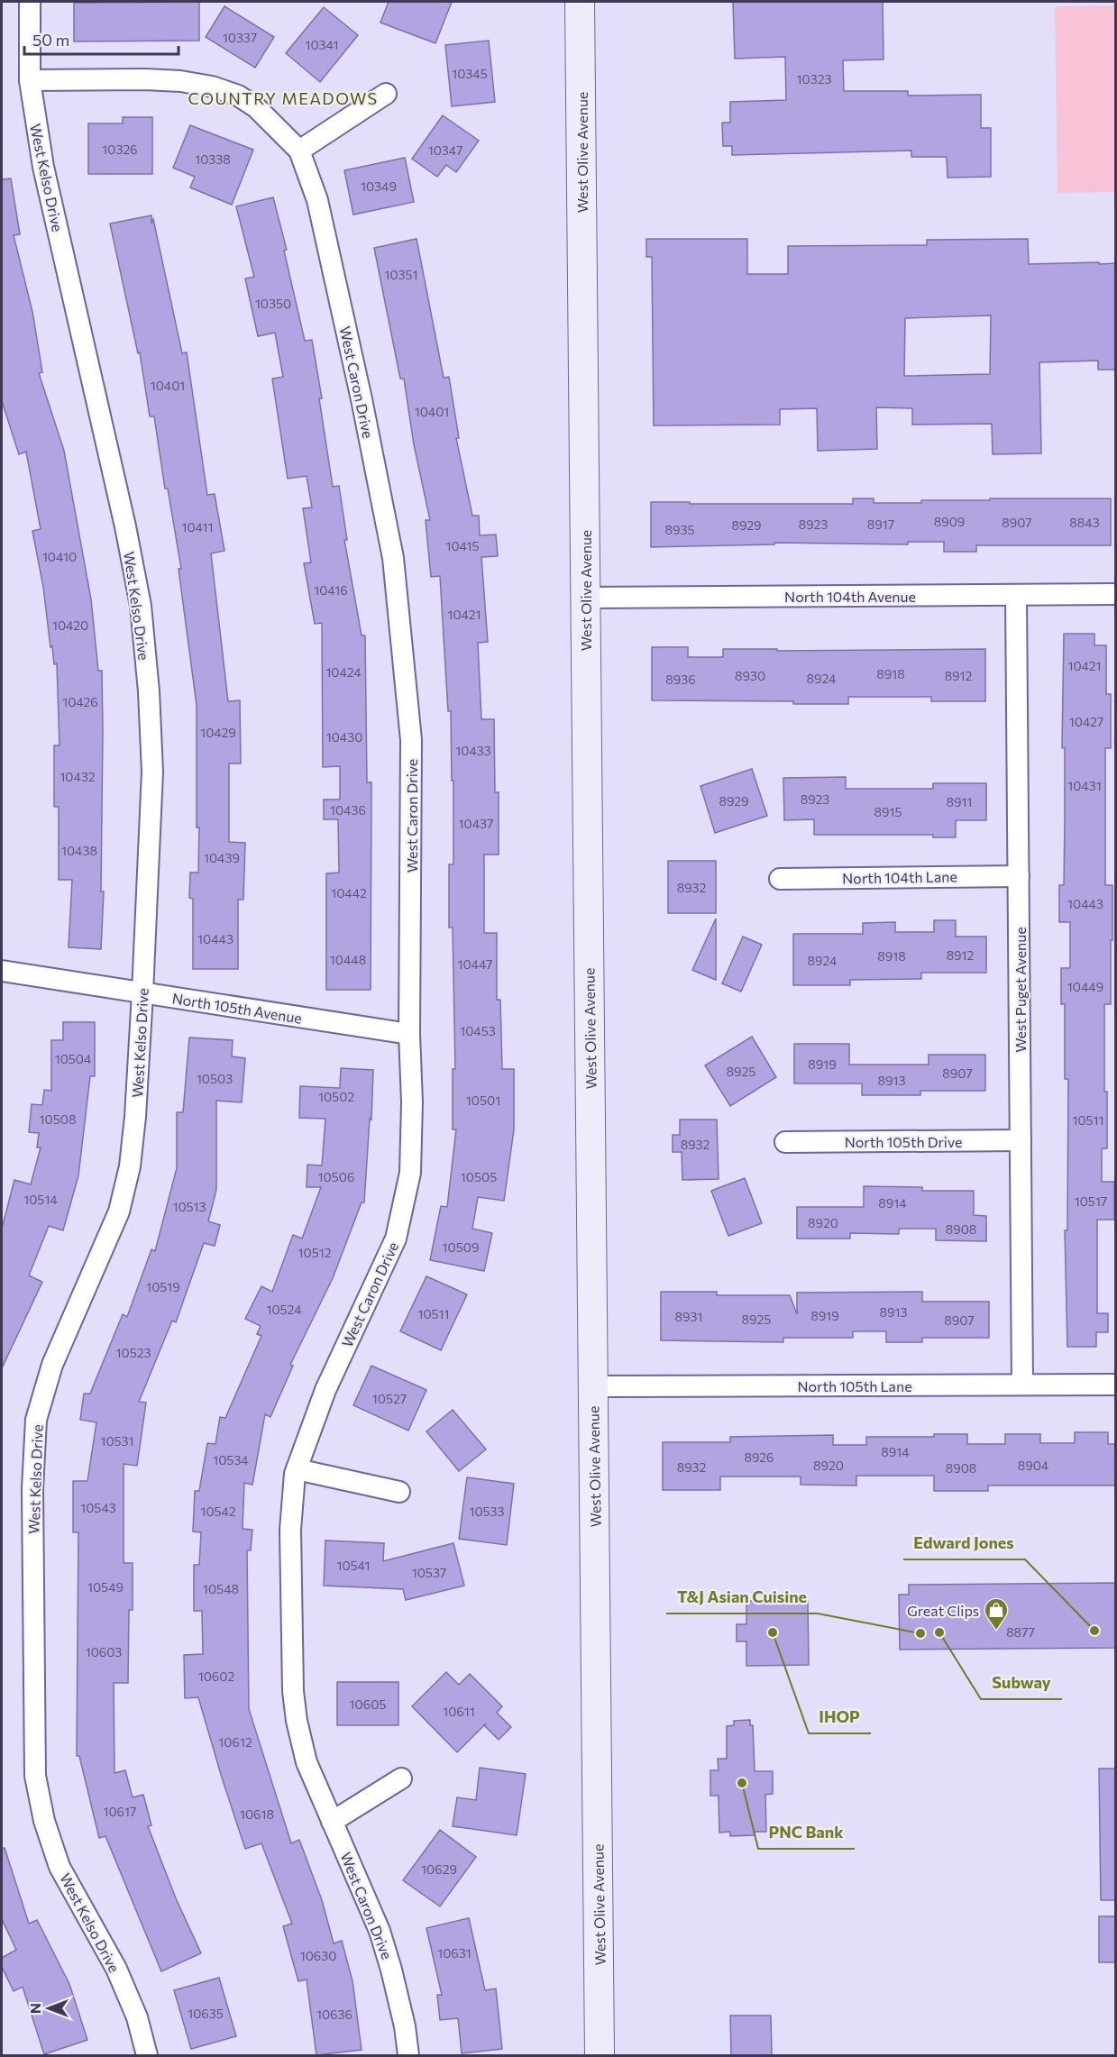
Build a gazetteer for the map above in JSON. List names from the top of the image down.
{
  "streets": {
    "main road": ["West Olive Avenue"],
    "street": [
      "West Kelso Drive",
      "West Caron Drive",
      "North 104th Avenue",
      "North 104th Lane",
      "West Puget Avenue",
      "North 105th Avenue",
      "North 105th Drive",
      "North 105th Lane"
    ]
  },
  "crossings": [
    ["West Olive Avenue", "North 104th Avenue"],
    ["West Olive Avenue", "North 105th Lane"],
    ["West Kelso Drive", "West Caron Drive"],
    ["West Kelso Drive", "North 105th Avenue"],
    ["West Caron Drive", "North 105th Avenue"],
    ["North 104th Avenue", "West Puget Avenue"],
    ["North 104th Lane", "West Puget Avenue"],
    ["West Puget Avenue", "North 105th Drive"],
    ["West Puget Avenue", "North 105th Lane"]
  ],
  "districts": ["COUNTRY MEADOWS"],
  "places": {
    "shop": ["Great Clips"],
    "other": [
      "Edward Jones",
      "IHOP",
      "Subway",
      "T&J Asian Cuisine",
      "PNC Bank"
    ]
  },
  "house_numbers": [
    "10337",
    "10341",
    "10345",
    "10323",
    "10326",
    "10347",
    "10338",
    "10349",
    "10351",
    "10350",
    "10401",
    "10401",
    "8909",
    "8907",
    "8843",
    "8923",
    "8917",
    "8929",
    "10411",
    "8935",
    "10415",
    "10410",
    "10416",
    "10421",
    "10420",
    "10421",
    "10424",
    "8918",
    "8930",
    "8912",
    "8924",
    "8936",
    "10426",
    "10427",
    "10429",
    "10430",
    "10433",
    "10432",
    "10431",
    "8923",
    "8929",
    "8911",
    "10436",
    "8915",
    "10437",
    "10438",
    "10439",
    "8932",
    "10442",
    "10443",
    "10443",
    "8912",
    "8918",
    "10448",
    "8924",
    "10447",
    "10449",
    "10453",
    "10504",
    "8919",
    "8925",
    "8907",
    "10503",
    "8913",
    "10502",
    "10501",
    "10508",
    "10511",
    "8932",
    "10506",
    "10505",
    "10514",
    "10517",
    "8914",
    "10513",
    "8920",
    "8908",
    "10509",
    "10512",
    "10519",
    "10524",
    "8913",
    "10511",
    "8919",
    "8931",
    "8925",
    "8907",
    "10523",
    "10527",
    "10531",
    "8914",
    "8926",
    "10534",
    "8920",
    "8904",
    "8932",
    "8908",
    "10543",
    "10542",
    "10533",
    "10541",
    "10537",
    "10549",
    "10548",
    "8877",
    "10603",
    "10602",
    "10605",
    "10611",
    "10612",
    "10617",
    "10618",
    "10629",
    "10631",
    "10630",
    "10635",
    "10636"
  ],
  "scale_bar": "50 m",
  "north": "left"
}
